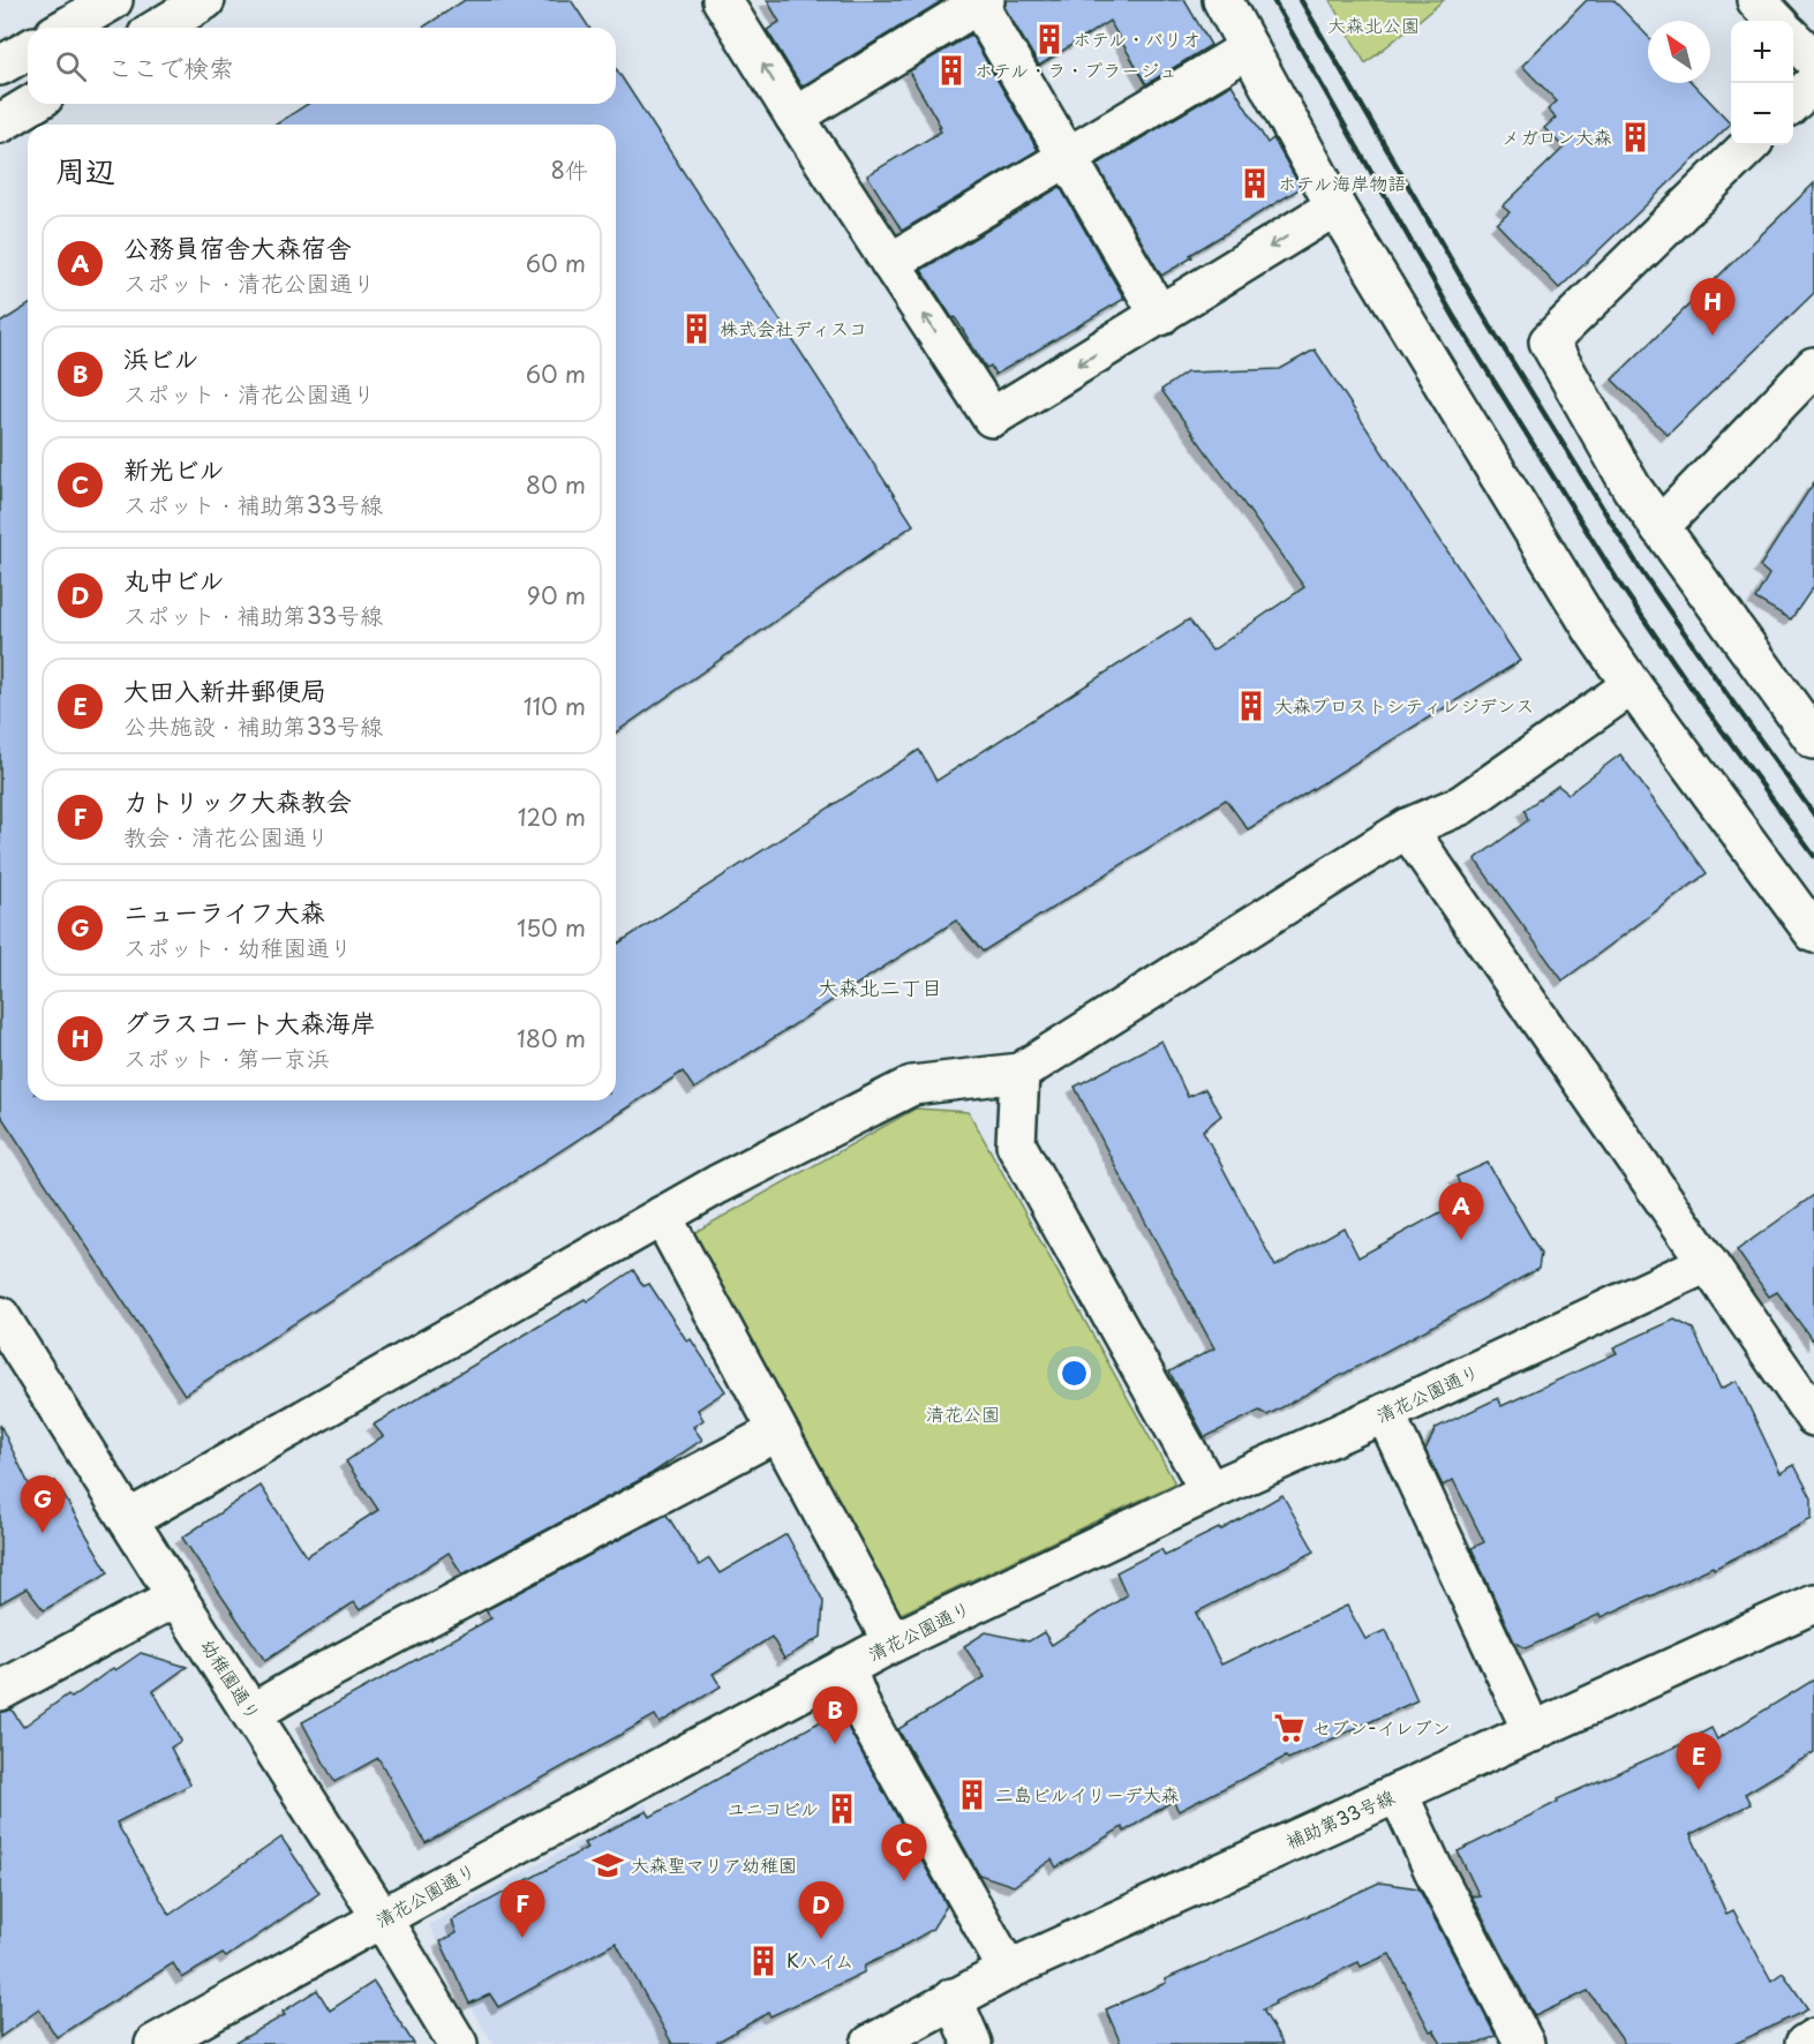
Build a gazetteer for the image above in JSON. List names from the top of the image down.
{
  "streets": {
    "main road": ["清花公園通り", "幼稚園通り", "補助第33号線"]
  },
  "crossings": [
    ["清花公園通り", "幼稚園通り"]
  ],
  "districts": ["大森北二丁目"],
  "parks": ["大森北公園", "清花公園"],
  "places": {
    "building": [
      "ホテル・パリオ",
      "ホテル・ラ・プラージュ",
      "メガロン大森",
      "ホテル海岸物語",
      "株式会社ディスコ",
      "大森プロストシティレジデンス",
      "二島ビルイリーデ大森",
      "ユニコビル",
      "Kハイム"
    ],
    "supermarket": ["セブン-イレブン"],
    "school or university": ["大森聖マリア幼稚園"]
  },
  "north": "top left",
  "page": {
    "map_buttons": ["+", "−"],
    "search": "ここで検索",
    "heading": ["周辺", "8件"],
    "list": [
      {
        "mark": "A",
        "name": "公務員宿舎大森宿舎",
        "note": "スポット · 清花公園通り",
        "value": "60 m"
      },
      {
        "mark": "B",
        "name": "浜ビル",
        "note": "スポット · 清花公園通り",
        "value": "60 m"
      },
      {
        "mark": "C",
        "name": "新光ビル",
        "note": "スポット · 補助第33号線",
        "value": "80 m"
      },
      {
        "mark": "D",
        "name": "丸中ビル",
        "note": "スポット · 補助第33号線",
        "value": "90 m"
      },
      {
        "mark": "E",
        "name": "大田入新井郵便局",
        "note": "公共施設 · 補助第33号線",
        "value": "110 m"
      },
      {
        "mark": "F",
        "name": "カトリック大森教会",
        "note": "教会 · 清花公園通り",
        "value": "120 m"
      },
      {
        "mark": "G",
        "name": "ニューライフ大森",
        "note": "スポット · 幼稚園通り",
        "value": "150 m"
      },
      {
        "mark": "H",
        "name": "グラスコート大森海岸",
        "note": "スポット · 第一京浜",
        "value": "180 m"
      }
    ],
    "pins": [
      "H",
      "A",
      "G",
      "B",
      "E",
      "C",
      "F",
      "D"
    ]
  }
}
